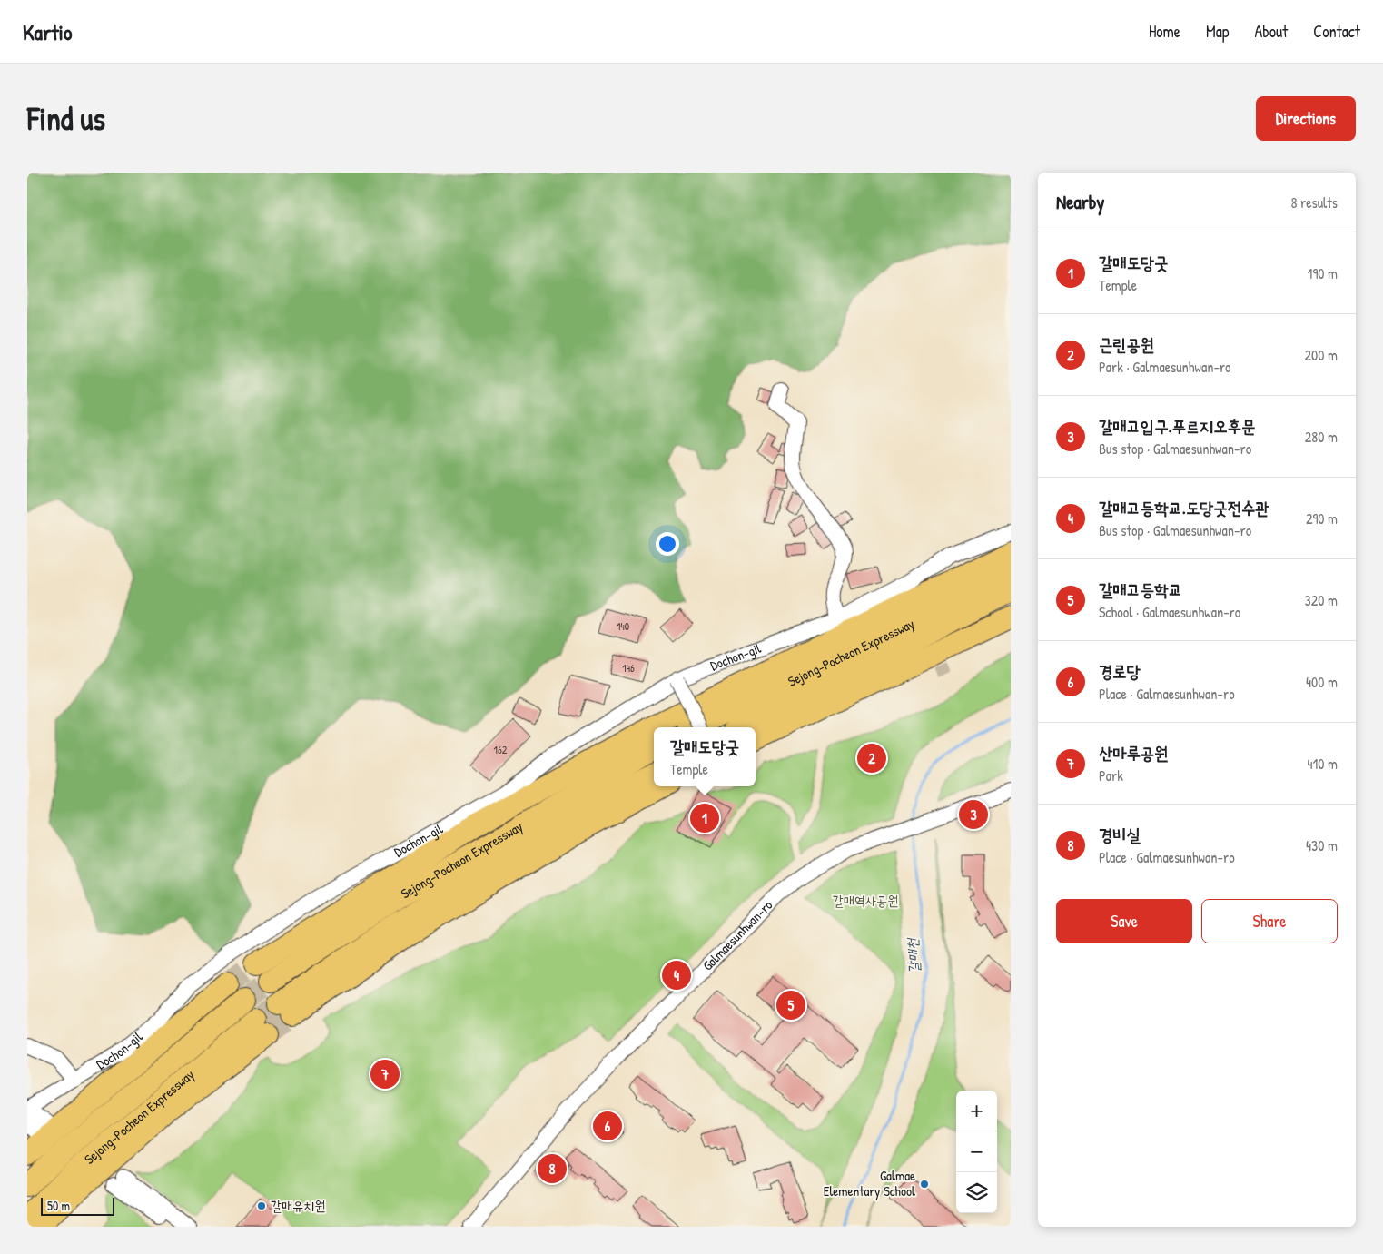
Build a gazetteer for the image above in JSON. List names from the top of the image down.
{
  "streets": {
    "highway": ["Sejong-Pocheon Expressway"],
    "street": ["Dochon-gil", "Galmaesunhwan-ro"]
  },
  "water": ["갈매천"],
  "parks": ["갈매역사공원"],
  "places": ["Galmae Elementary School", "갈매유치원"],
  "house_numbers": ["140", "146", "162"],
  "scale_bar": "50 m",
  "page": {
    "header": "Kartio",
    "nav": [
      "Home",
      "Map",
      "About",
      "Contact"
    ],
    "buttons": [
      "Directions",
      ["Save", "Share"]
    ],
    "title": "Find us",
    "heading": ["Nearby", "8 results"],
    "list": [
      {
        "mark": "1",
        "name": "갈매도당굿",
        "note": "Temple",
        "value": "190 m"
      },
      {
        "mark": "2",
        "name": "근린공원",
        "note": "Park · Galmaesunhwan-ro",
        "value": "200 m"
      },
      {
        "mark": "3",
        "name": "갈매고입구.푸르지오후문",
        "note": "Bus stop · Galmaesunhwan-ro",
        "value": "280 m"
      },
      {
        "mark": "4",
        "name": "갈매고등학교.도당굿전수관",
        "note": "Bus stop · Galmaesunhwan-ro",
        "value": "290 m"
      },
      {
        "mark": "5",
        "name": "갈매고등학교",
        "note": "School · Galmaesunhwan-ro",
        "value": "320 m"
      },
      {
        "mark": "6",
        "name": "경로당",
        "note": "Place · Galmaesunhwan-ro",
        "value": "400 m"
      },
      {
        "mark": "7",
        "name": "산마루공원",
        "note": "Park",
        "value": "410 m"
      },
      {
        "mark": "8",
        "name": "경비실",
        "note": "Place · Galmaesunhwan-ro",
        "value": "430 m"
      }
    ],
    "popup": ["갈매도당굿", "Temple"],
    "pins": [
      "2",
      "3",
      "1",
      "4",
      "5",
      "7",
      "6",
      "8"
    ],
    "map_buttons": ["+", "−"],
    "scale": "50 m"
  }
}
